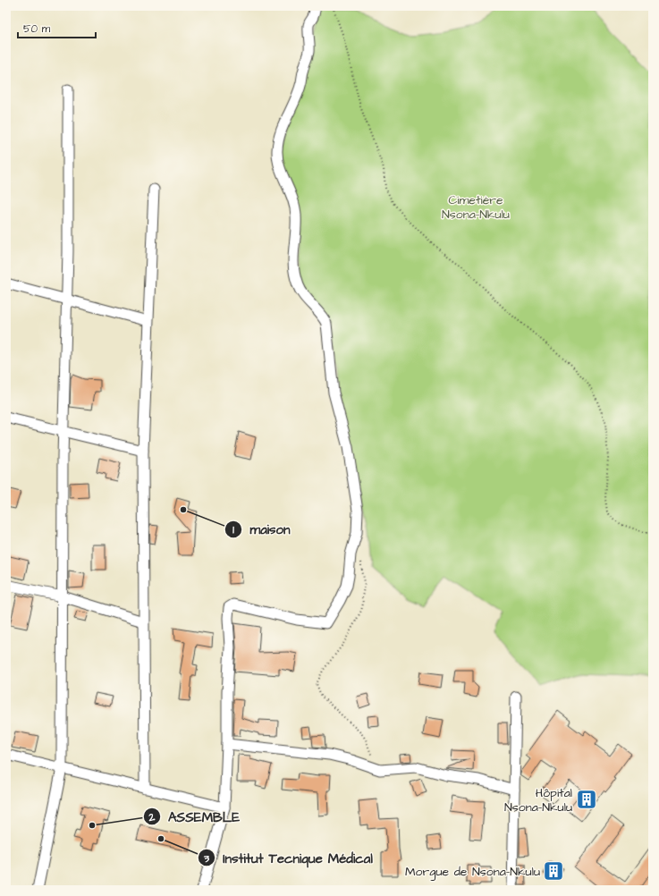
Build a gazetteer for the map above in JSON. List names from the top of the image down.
{
  "parks": ["Cimetière Nsona-Nkulu"],
  "places": {
    "other": ["maison", "ASSEMBLE", "Institut Tecnique Médical"],
    "building": ["Hôpital Nsona-Nkulu", "Morgue de Nsona-Nkulu"]
  },
  "scale_bar": "50 m"
}
